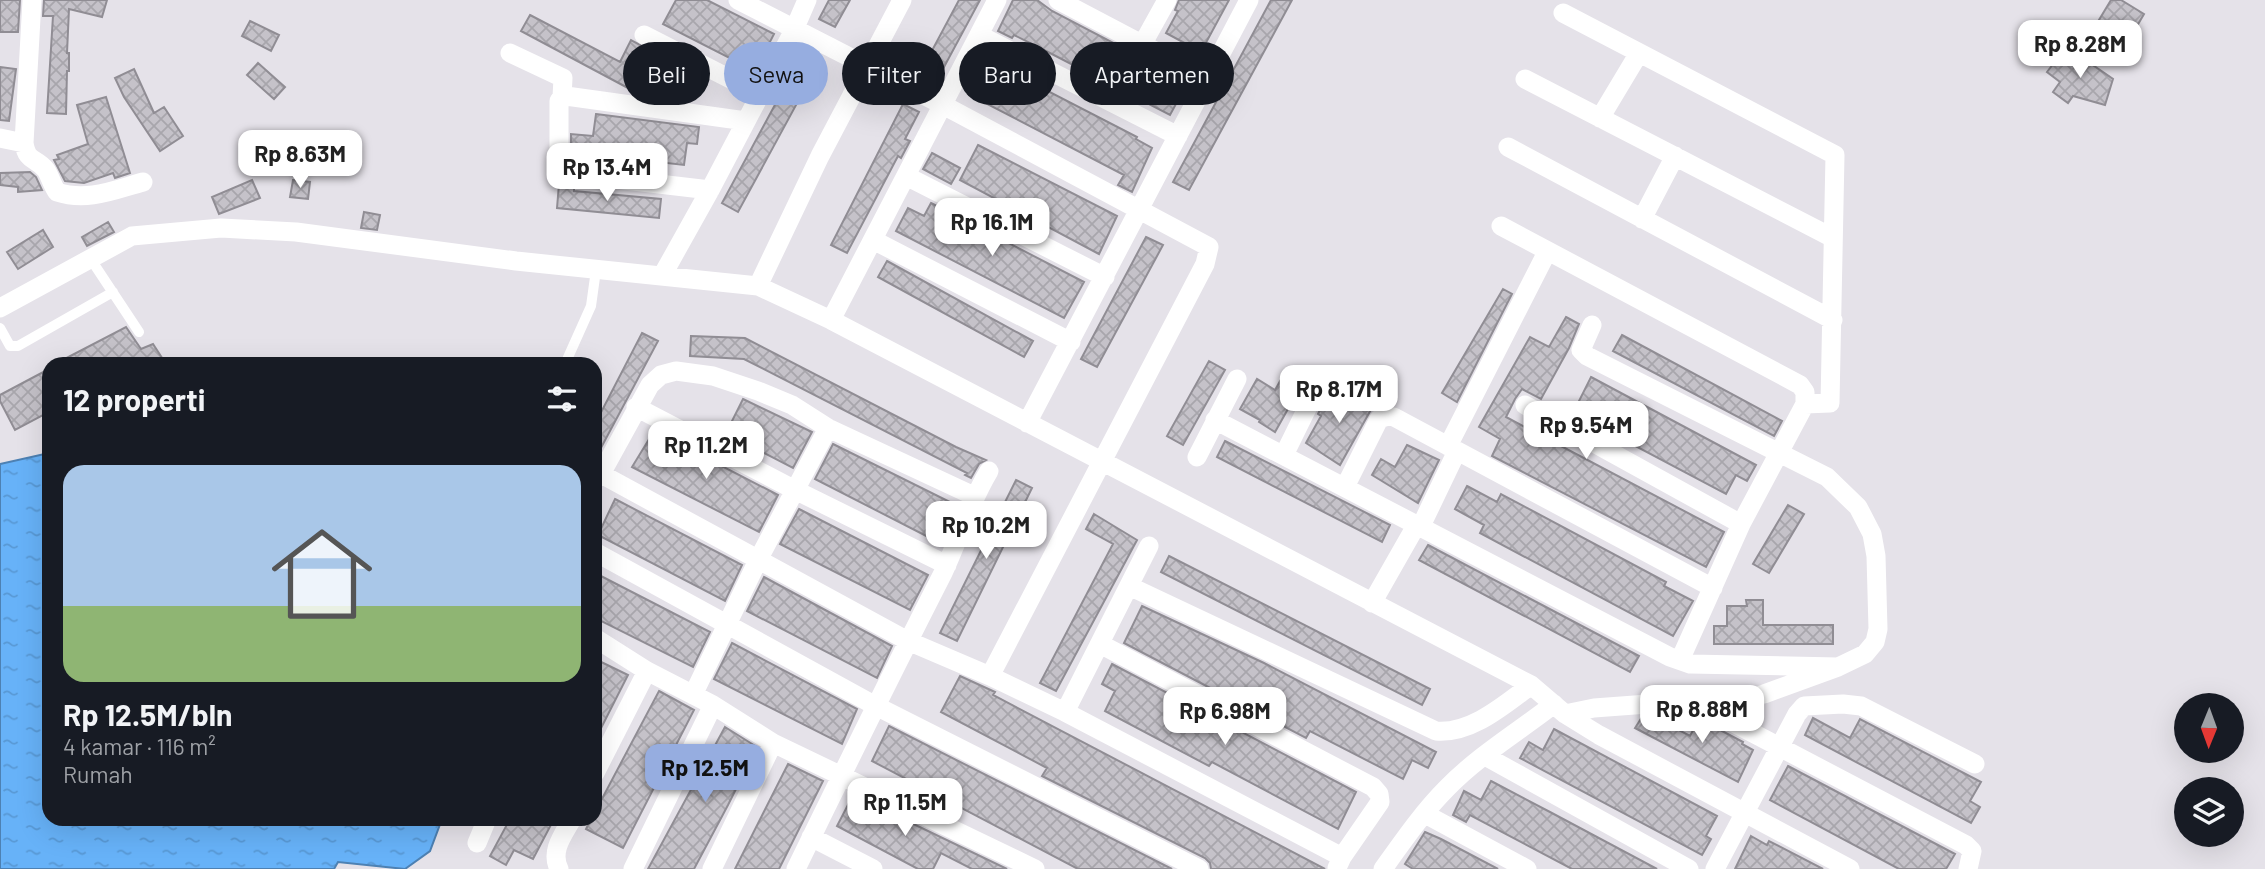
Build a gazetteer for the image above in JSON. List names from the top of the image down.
{
  "north": "bottom",
  "page": {
    "price": [
      "Rp 8.28M",
      "Rp 8.63M",
      "Rp 13.4M",
      "Rp 16.1M",
      "Rp 8.17M",
      "Rp 9.54M",
      "Rp 11.2M",
      "Rp 10.2M",
      "Rp 8.88M",
      "Rp 6.98M",
      "Rp 12.5M",
      "Rp 11.5M"
    ],
    "chip": [
      "Beli",
      "Sewa",
      "Filter",
      "Baru",
      "Apartemen"
    ],
    "heading": "12 properti",
    "list": [
      {
        "name": "Rp 12.5M/bln",
        "note": "4 kamar · 116 m² · Rumah"
      }
    ]
  }
}
